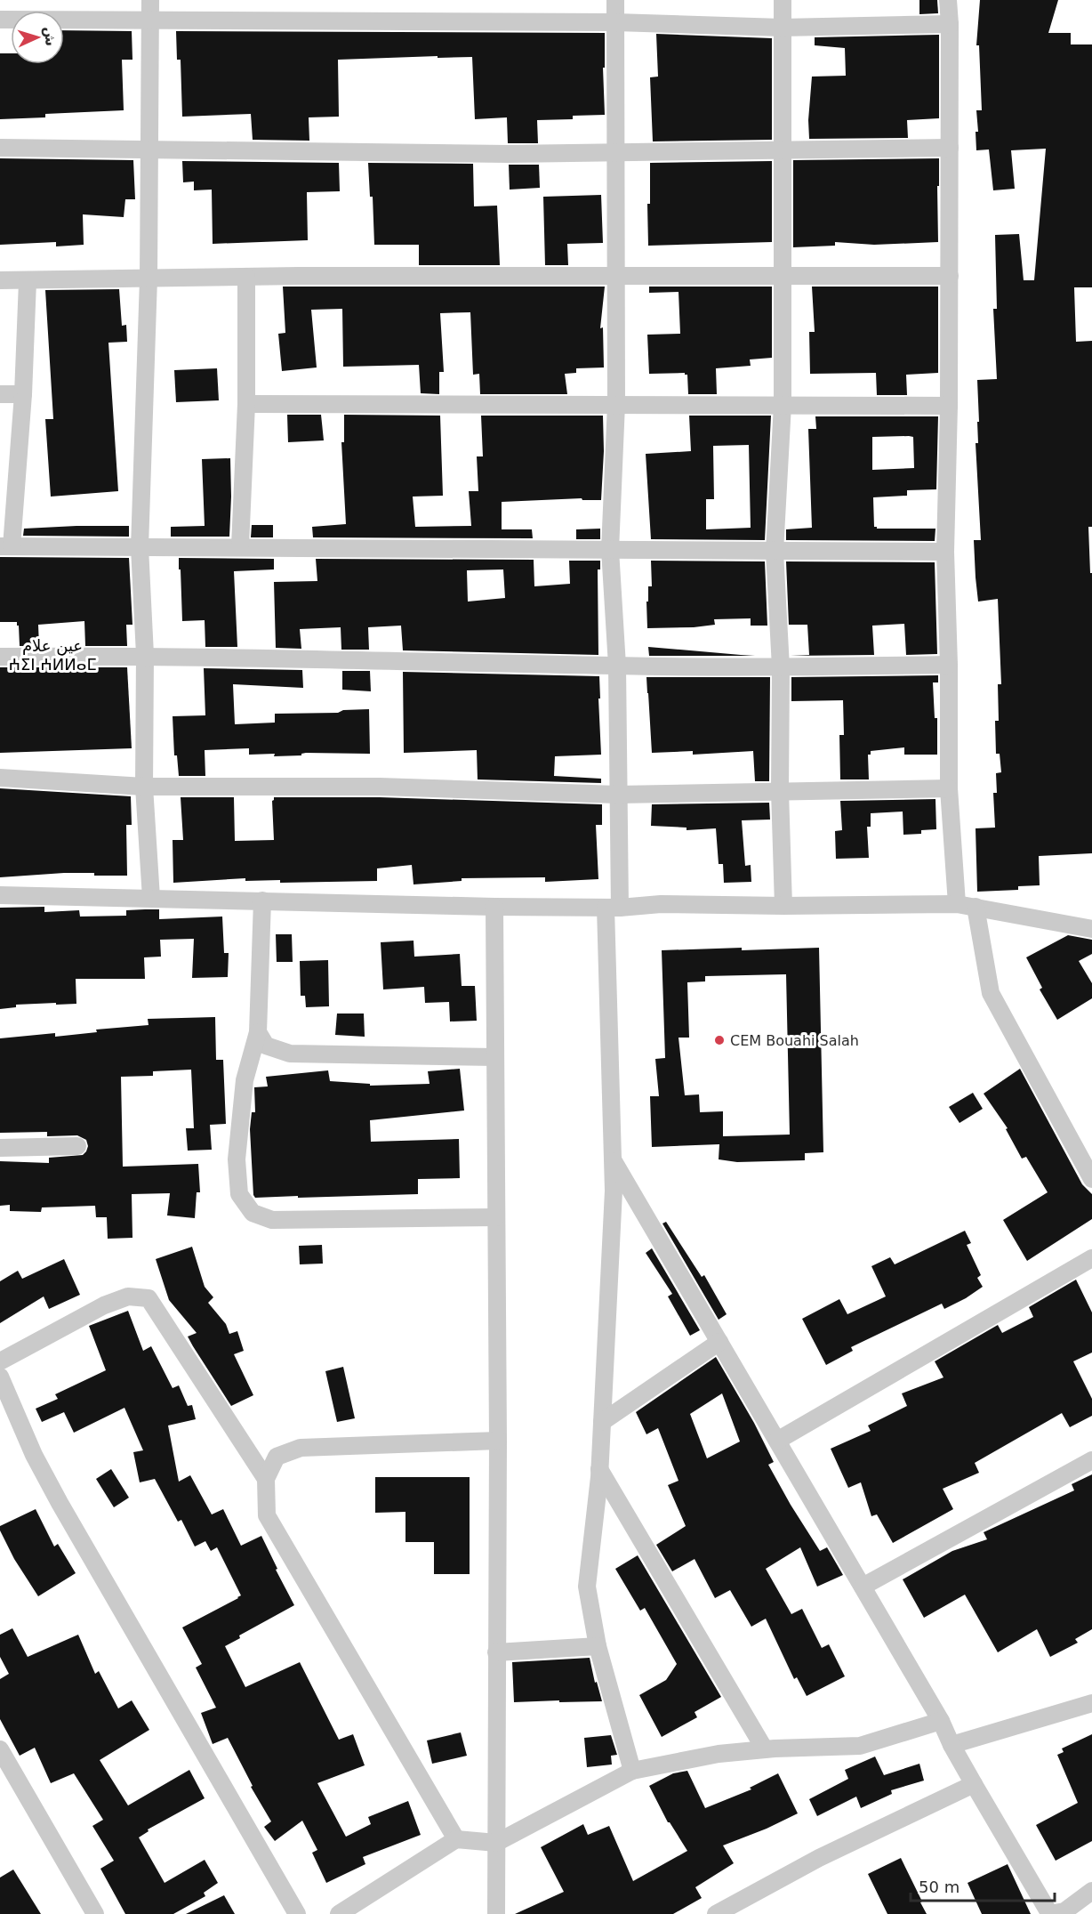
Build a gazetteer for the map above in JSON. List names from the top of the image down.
{
  "districts": ["عين علام ⵄⵉⵏ ⵄⵍⵍⴰⵎ"],
  "places": ["CEM Bouahi Salah"],
  "scale_bar": "50 m",
  "north": "right"
}
